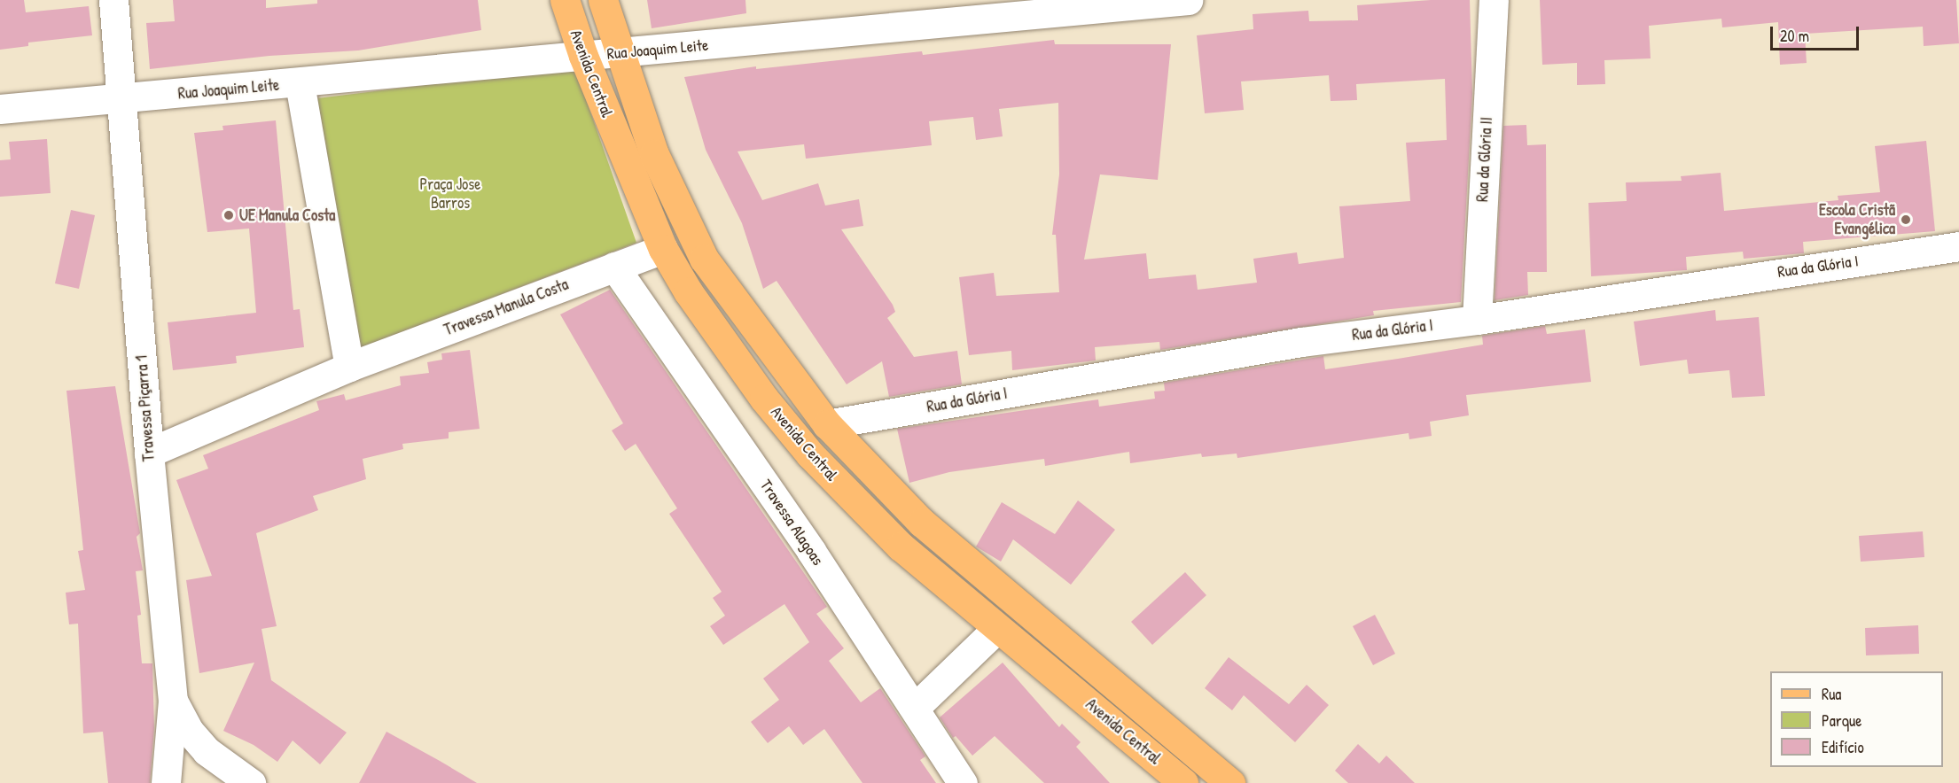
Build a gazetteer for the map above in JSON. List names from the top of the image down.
{
  "streets": {
    "main road": ["Avenida Central"],
    "street": [
      "Rua Joaquim Leite",
      "Rua da Glória II",
      "Rua da Glória I",
      "Travessa Manula Costa",
      "Travessa Piçarra 1",
      "Travessa Alagoas"
    ]
  },
  "crossings": [
    ["Rua Joaquim Leite", "Avenida Central"],
    ["Rua Joaquim Leite", "Travessa Piçarra 1"],
    ["Avenida Central", "Travessa Manula Costa"],
    ["Rua da Glória II", "Rua da Glória I"],
    ["Travessa Manula Costa", "Travessa Piçarra 1"],
    ["Travessa Manula Costa", "Travessa Alagoas"]
  ],
  "parks": ["Praça Jose Barros"],
  "places": ["UE Manula Costa", "Escola Cristã Evangélica"],
  "legend": ["Rua", "Parque", "Edifício"],
  "scale_bar": "20 m"
}
